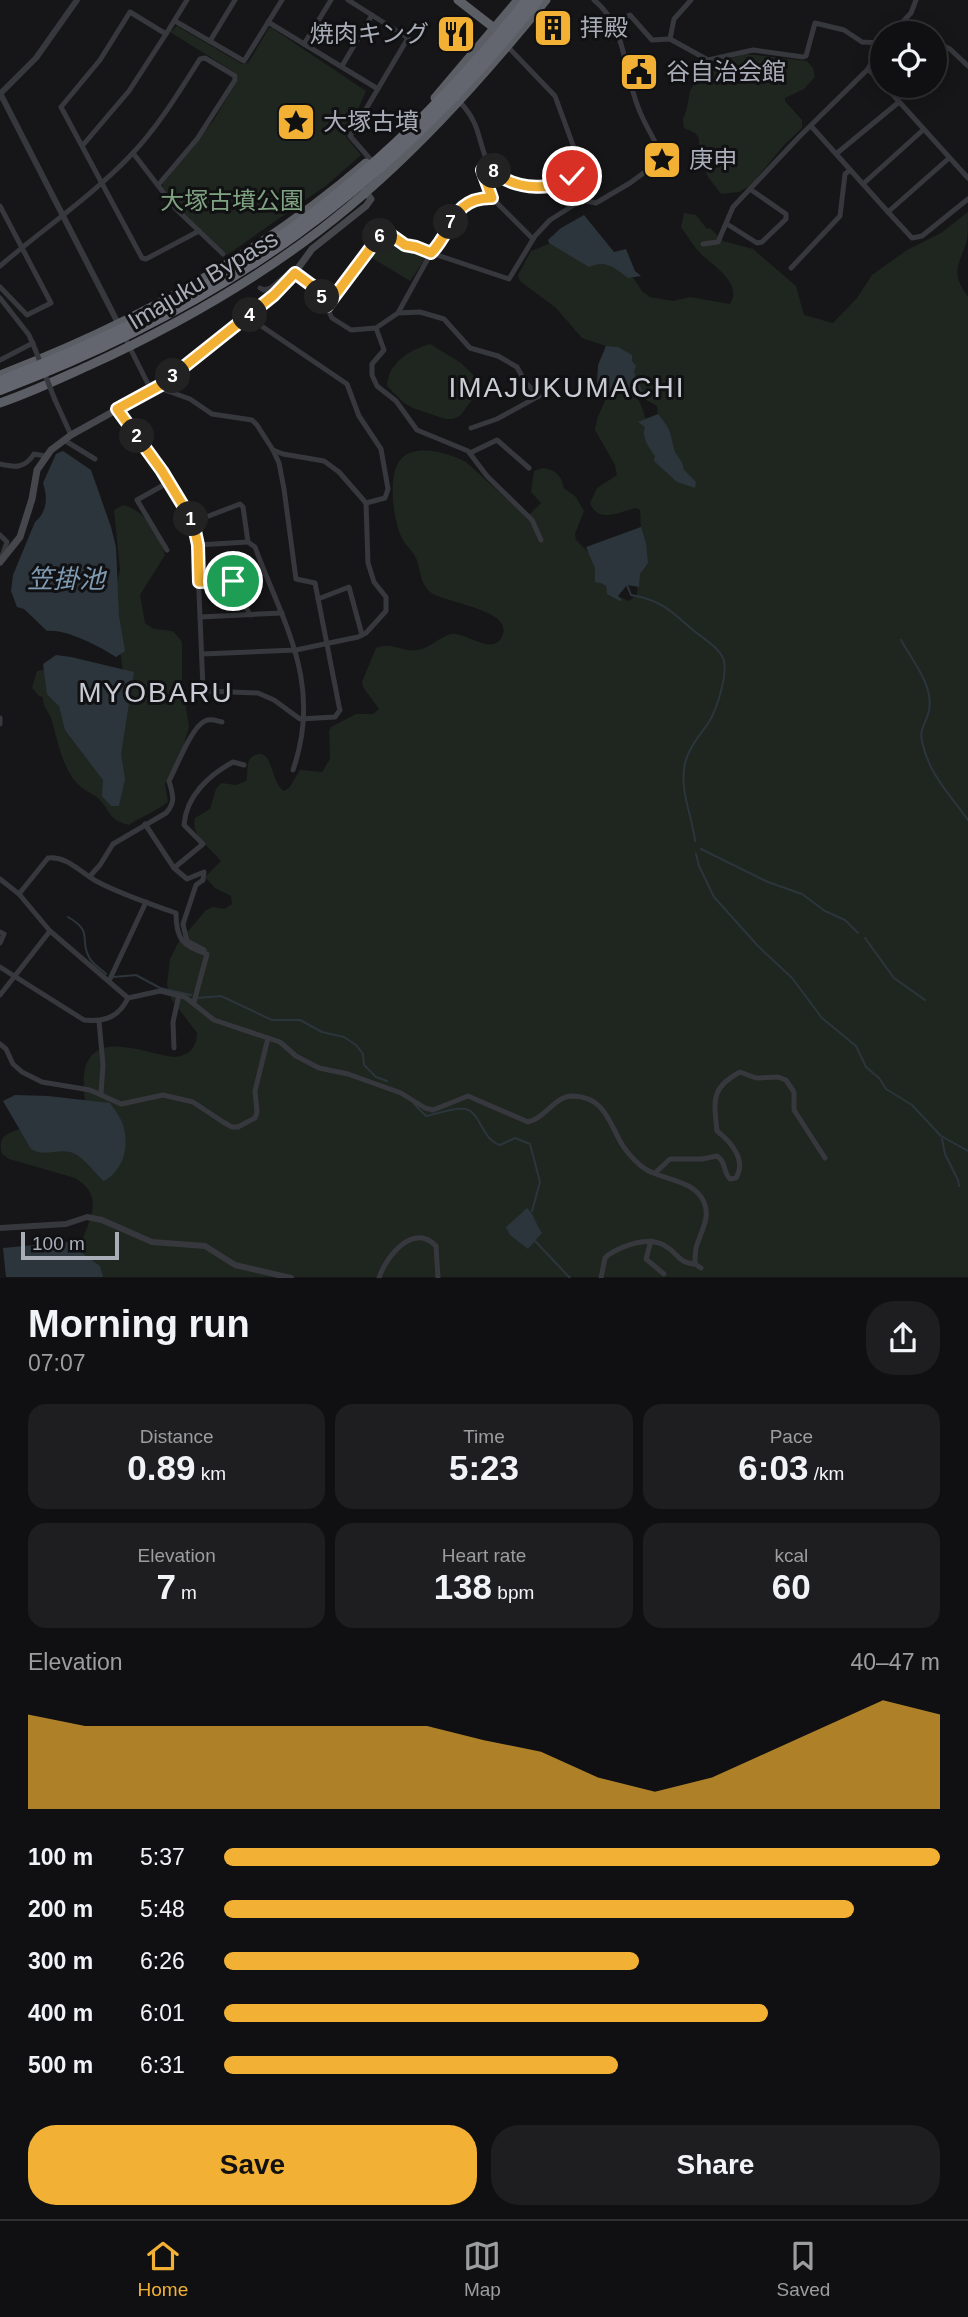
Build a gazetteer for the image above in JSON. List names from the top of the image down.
{
  "streets": {
    "highway": ["Imajuku Bypass"]
  },
  "districts": ["IMAJUKUMACHI", "MYOBARU"],
  "water": ["笠掛池"],
  "parks": ["大塚古墳公園"],
  "places": {
    "building": ["拝殿"],
    "restaurant": ["焼肉キング"],
    "public building": ["谷自治会館"],
    "place": ["大塚古墳", "庚申"]
  },
  "scale_bar": "100 m",
  "page": {
    "pins": [
      "8",
      "7",
      "6",
      "5",
      "4",
      "3",
      "2",
      "1"
    ],
    "scale": "100 m",
    "heading": ["Morning run", "07:07"],
    "stats": [
      ["Distance", "0.89 km"],
      ["Time", "5:23"],
      ["Pace", "6:03 /km"],
      ["Elevation", "7 m"],
      ["Heart rate", "138 bpm"],
      ["kcal", "60"]
    ],
    "chart": ["Elevation", "40–47 m"],
    "list": [
      {
        "name": "100 m",
        "note": "5:37"
      },
      {
        "name": "200 m",
        "note": "5:48"
      },
      {
        "name": "300 m",
        "note": "6:26"
      },
      {
        "name": "400 m",
        "note": "6:01"
      },
      {
        "name": "500 m",
        "note": "6:31"
      }
    ],
    "buttons": ["Save", "Share"],
    "tabs": ["Home", "Map", "Saved"]
  }
}
